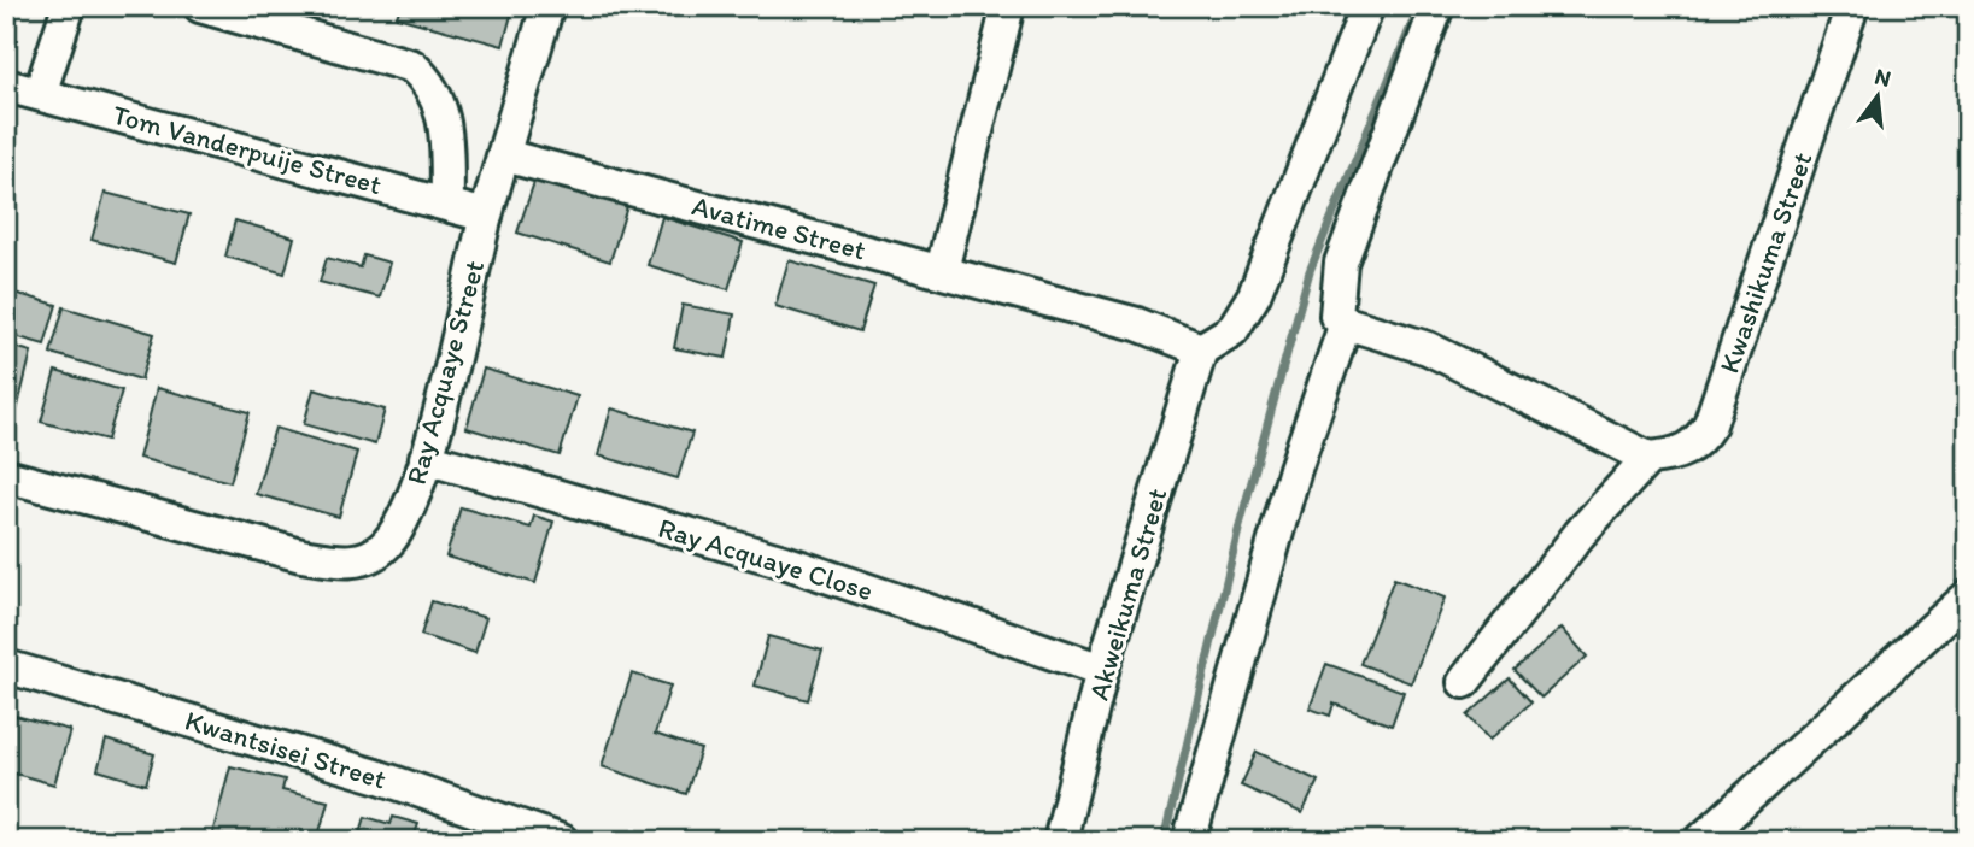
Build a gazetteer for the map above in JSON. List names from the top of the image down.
{
  "streets": {
    "street": [
      "Tom Vanderpuije Street",
      "Avatime Street",
      "Kwashikuma Street",
      "Ray Acquaye Street",
      "Ray Acquaye Close",
      "Akweikuma Street",
      "Kwantsisei Street"
    ]
  },
  "crossings": [
    ["Tom Vanderpuije Street", "Ray Acquaye Street"],
    ["Avatime Street", "Ray Acquaye Street"],
    ["Avatime Street", "Akweikuma Street"],
    ["Ray Acquaye Street", "Ray Acquaye Close"],
    ["Ray Acquaye Close", "Akweikuma Street"]
  ],
  "north": "top"
}
